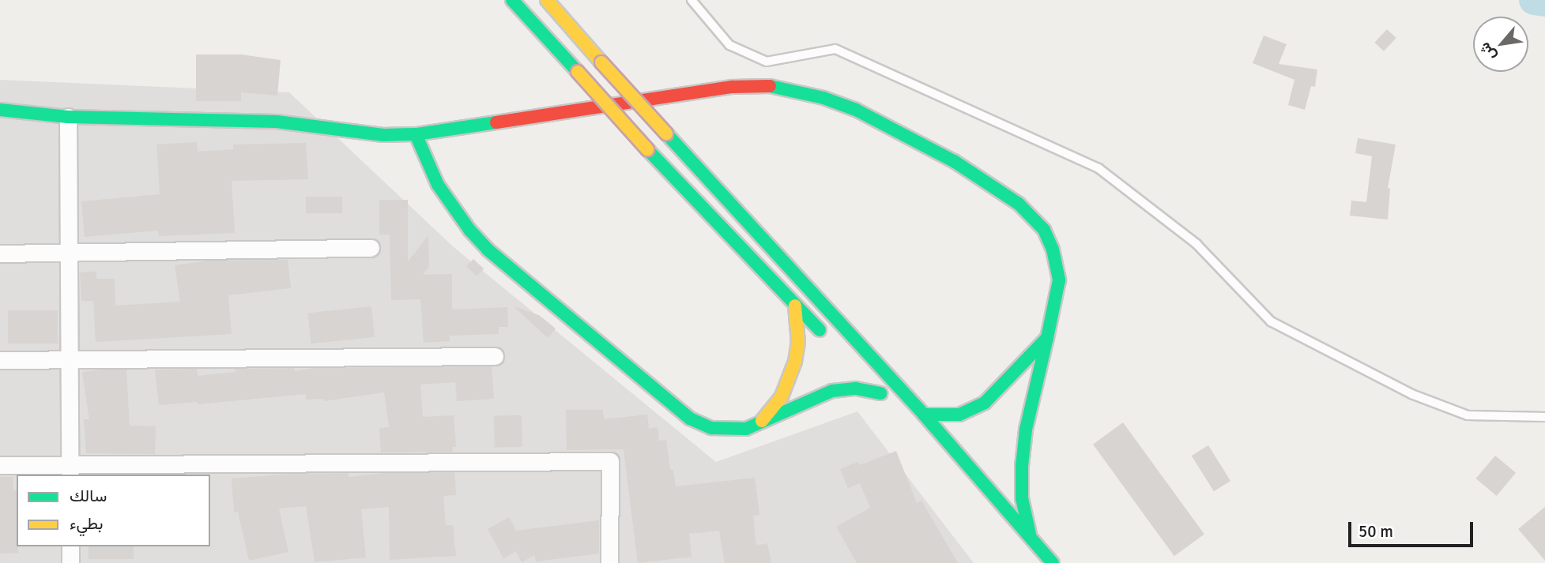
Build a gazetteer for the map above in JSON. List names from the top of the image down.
{
  "legend": ["سالك", "بطيء"],
  "scale_bar": "50 m",
  "north": "bottom left"
}
